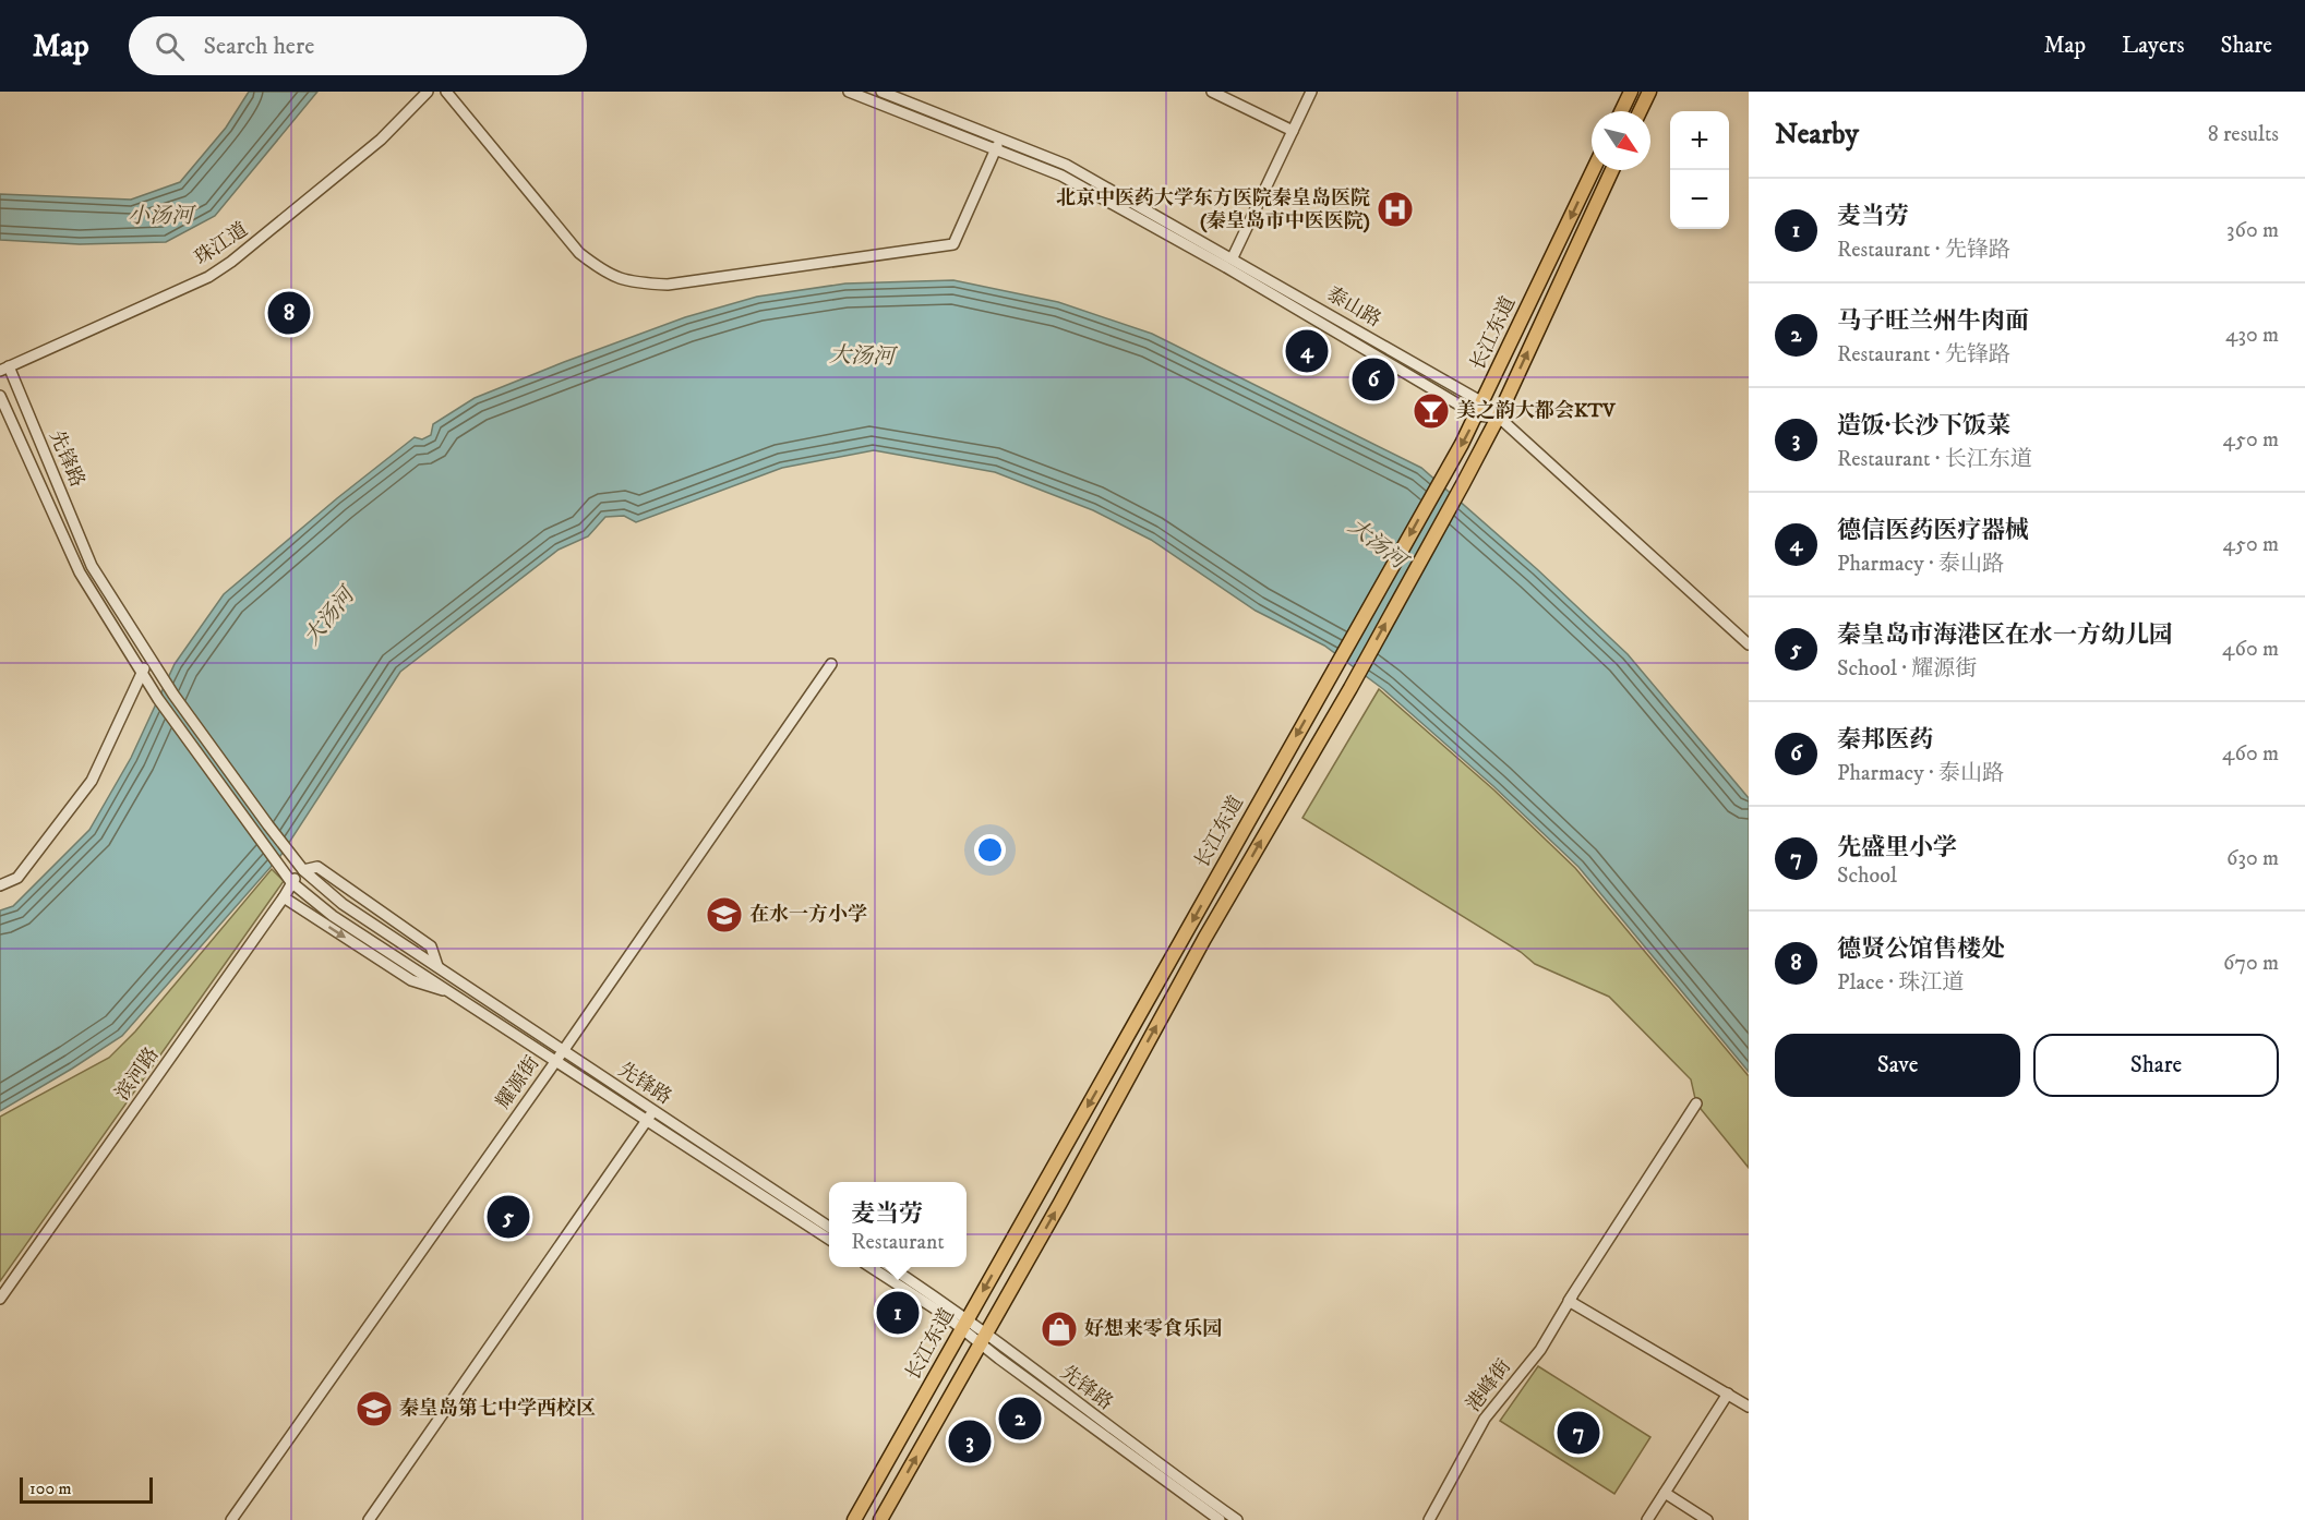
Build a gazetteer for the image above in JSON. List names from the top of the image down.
{
  "streets": {
    "main road": ["长江东道"],
    "street": [
      "珠江道",
      "泰山路",
      "先锋路",
      "滨河路",
      "耀源街",
      "港峰街"
    ]
  },
  "crossings": [
    ["珠江道", "先锋路"],
    ["泰山路", "长江东道"],
    ["长江东道", "先锋路"],
    ["先锋路", "滨河路"],
    ["先锋路", "耀源街"]
  ],
  "water": ["小汤河", "大汤河"],
  "places": {
    "hospital": ["北京中医药大学东方医院秦皇岛医院 (秦皇岛市中医医院)"],
    "bar": ["美之韵大都会KTV"],
    "school or university": ["在水一方小学", "秦皇岛第七中学西校区"],
    "shop": ["好想来零食乐园"]
  },
  "scale_bar": "100 m",
  "north": "bottom right",
  "page": {
    "header": "Map",
    "search": "Search here",
    "nav": ["Map", "Layers", "Share"],
    "heading": ["Nearby", "8 results"],
    "map_buttons": ["+", "−"],
    "list": [
      {
        "mark": "1",
        "name": "麦当劳",
        "note": "Restaurant · 先锋路",
        "value": "360 m"
      },
      {
        "mark": "2",
        "name": "马子旺兰州牛肉面",
        "note": "Restaurant · 先锋路",
        "value": "430 m"
      },
      {
        "mark": "3",
        "name": "造饭·长沙下饭菜",
        "note": "Restaurant · 长江东道",
        "value": "450 m"
      },
      {
        "mark": "4",
        "name": "德信医药医疗器械",
        "note": "Pharmacy · 泰山路",
        "value": "450 m"
      },
      {
        "mark": "5",
        "name": "秦皇岛市海港区在水一方幼儿园",
        "note": "School · 耀源街",
        "value": "460 m"
      },
      {
        "mark": "6",
        "name": "秦邦医药",
        "note": "Pharmacy · 泰山路",
        "value": "460 m"
      },
      {
        "mark": "7",
        "name": "先盛里小学",
        "note": "School",
        "value": "630 m"
      },
      {
        "mark": "8",
        "name": "德贤公馆售楼处",
        "note": "Place · 珠江道",
        "value": "670 m"
      }
    ],
    "pins": [
      "8",
      "4",
      "6",
      "5",
      "1",
      "2",
      "7",
      "3"
    ],
    "buttons": ["Save", "Share"],
    "popup": ["麦当劳", "Restaurant"],
    "scale": "100 m"
  }
}
